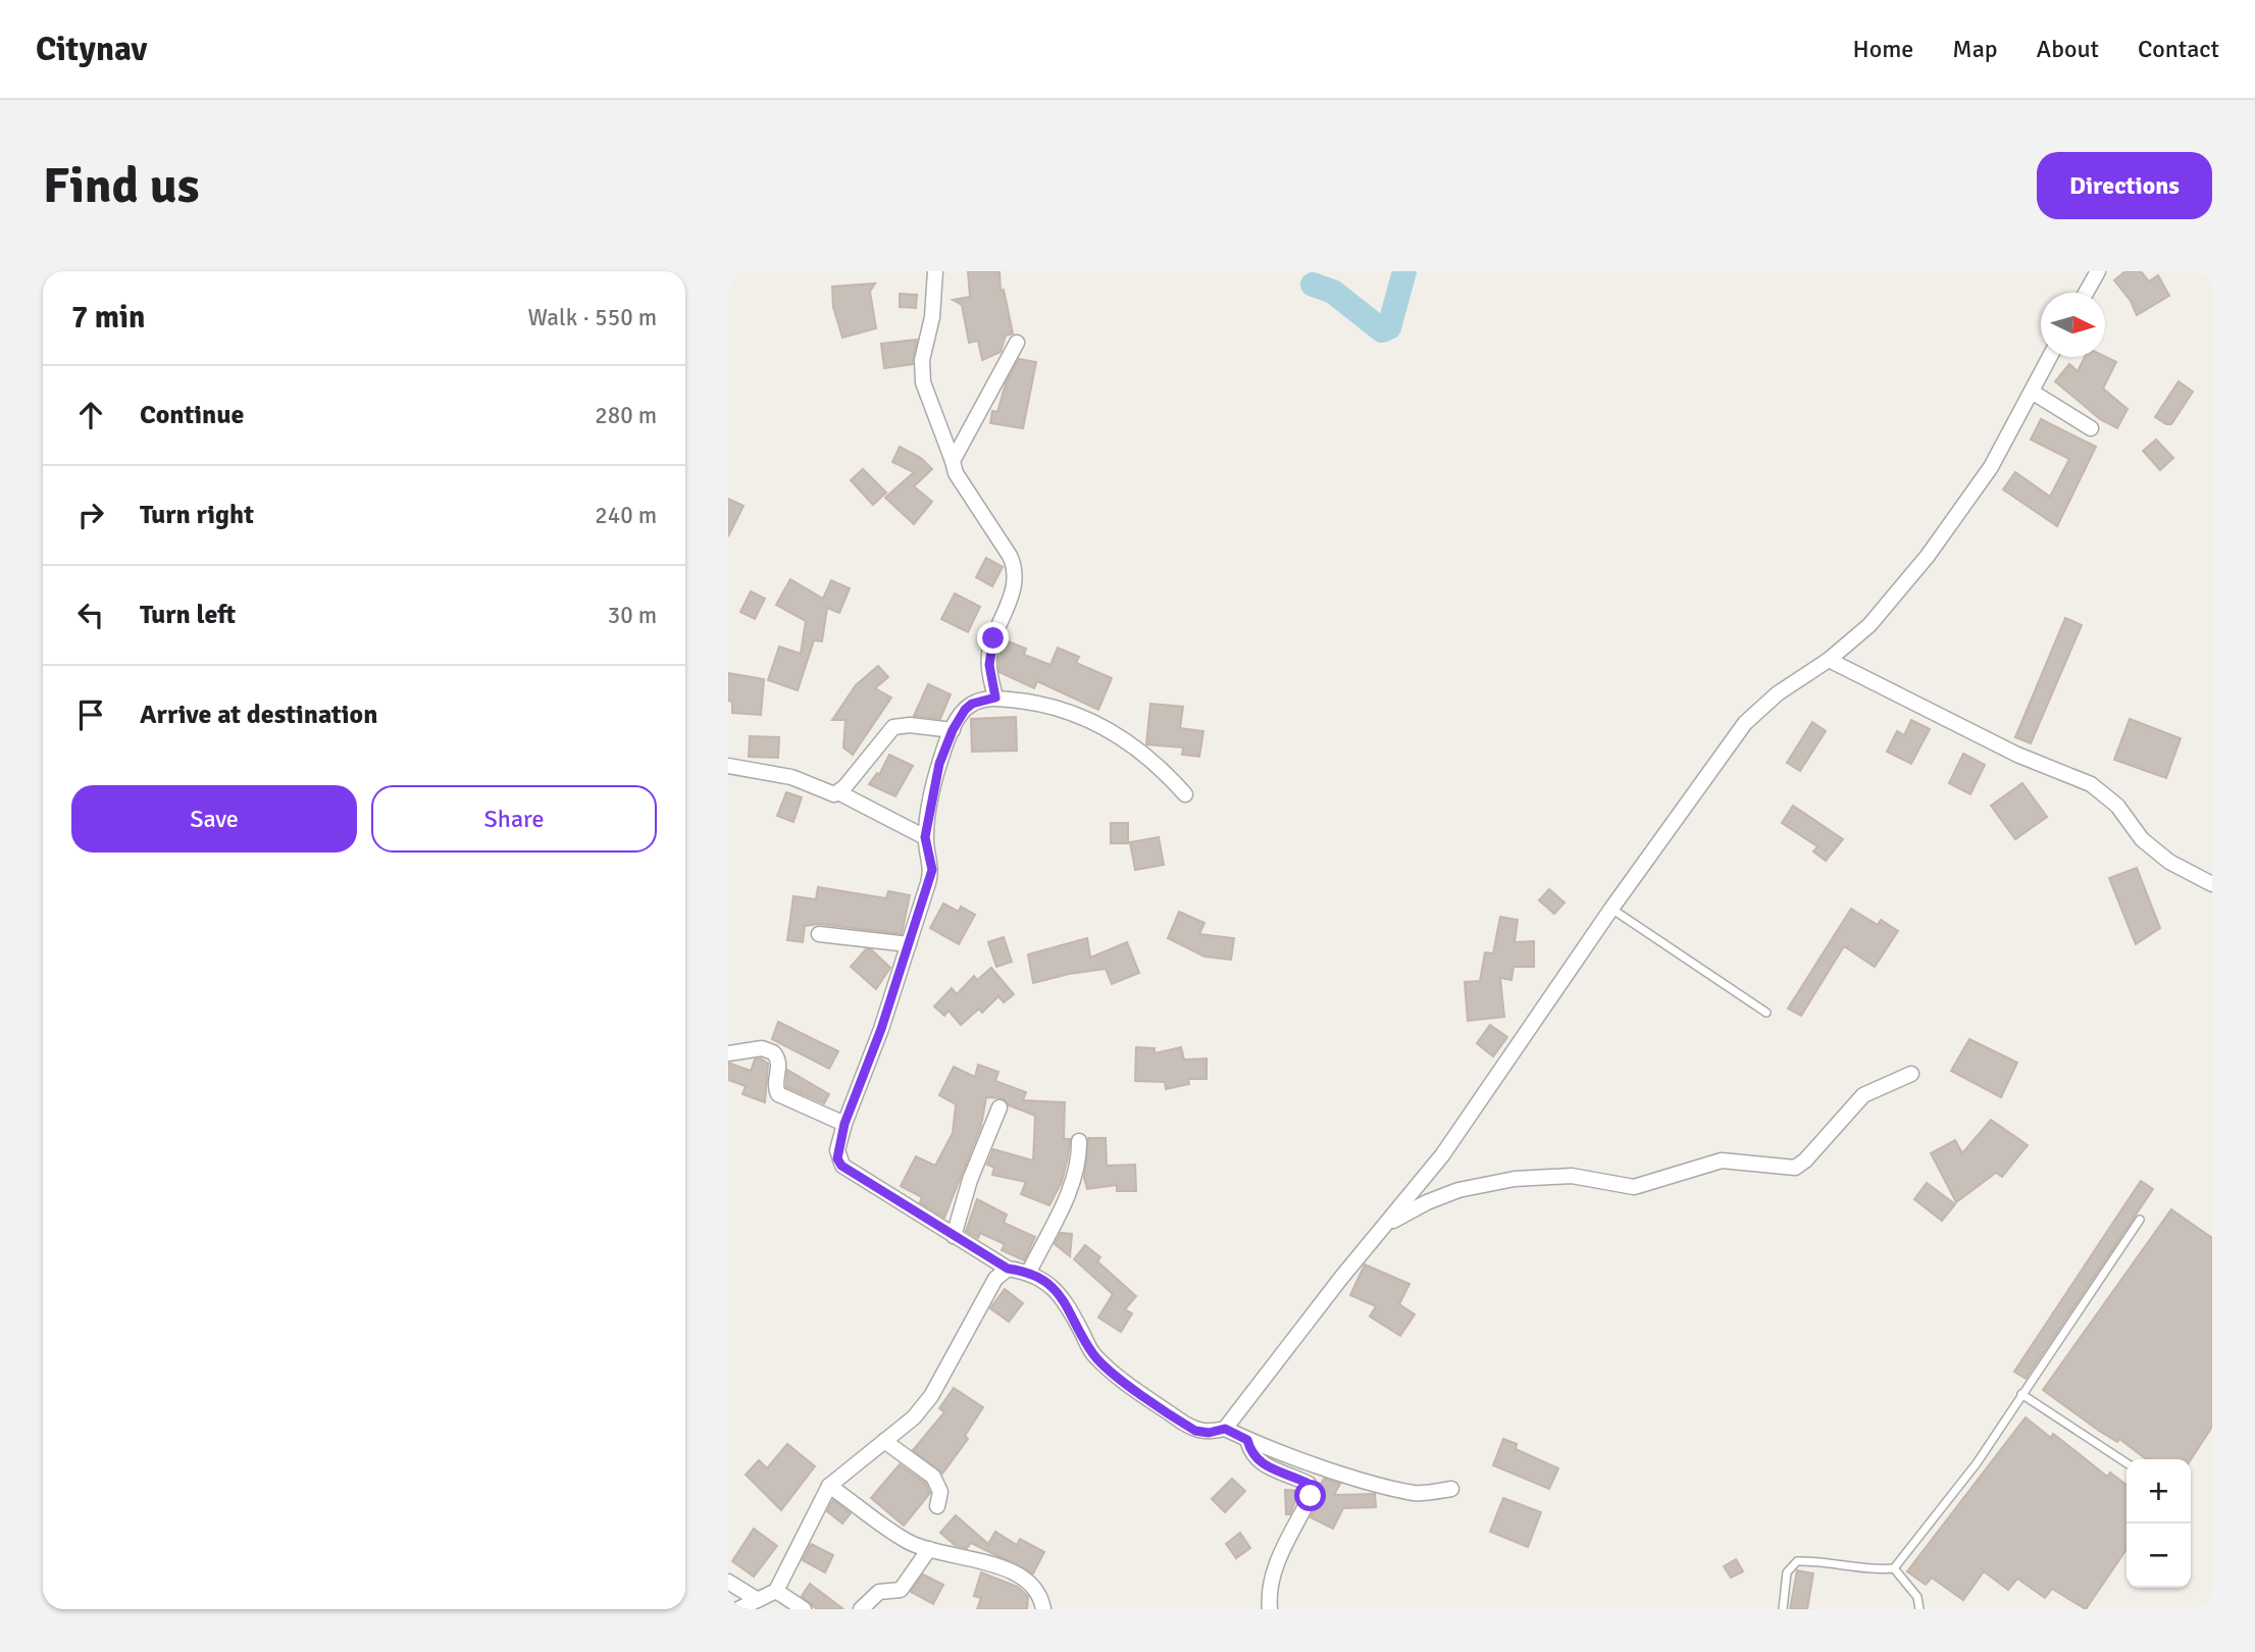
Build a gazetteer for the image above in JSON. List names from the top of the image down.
{
  "north": "right",
  "page": {
    "header": "Citynav",
    "nav": [
      "Home",
      "Map",
      "About",
      "Contact"
    ],
    "buttons": [
      "Directions",
      ["Save", "Share"]
    ],
    "title": "Find us",
    "heading": ["7 min", "Walk · 550 m"],
    "list": [
      ["Continue", "280 m"],
      ["Turn right", "240 m"],
      ["Turn left", "30 m"],
      "Arrive at destination"
    ],
    "map_buttons": ["+", "−"]
  }
}
